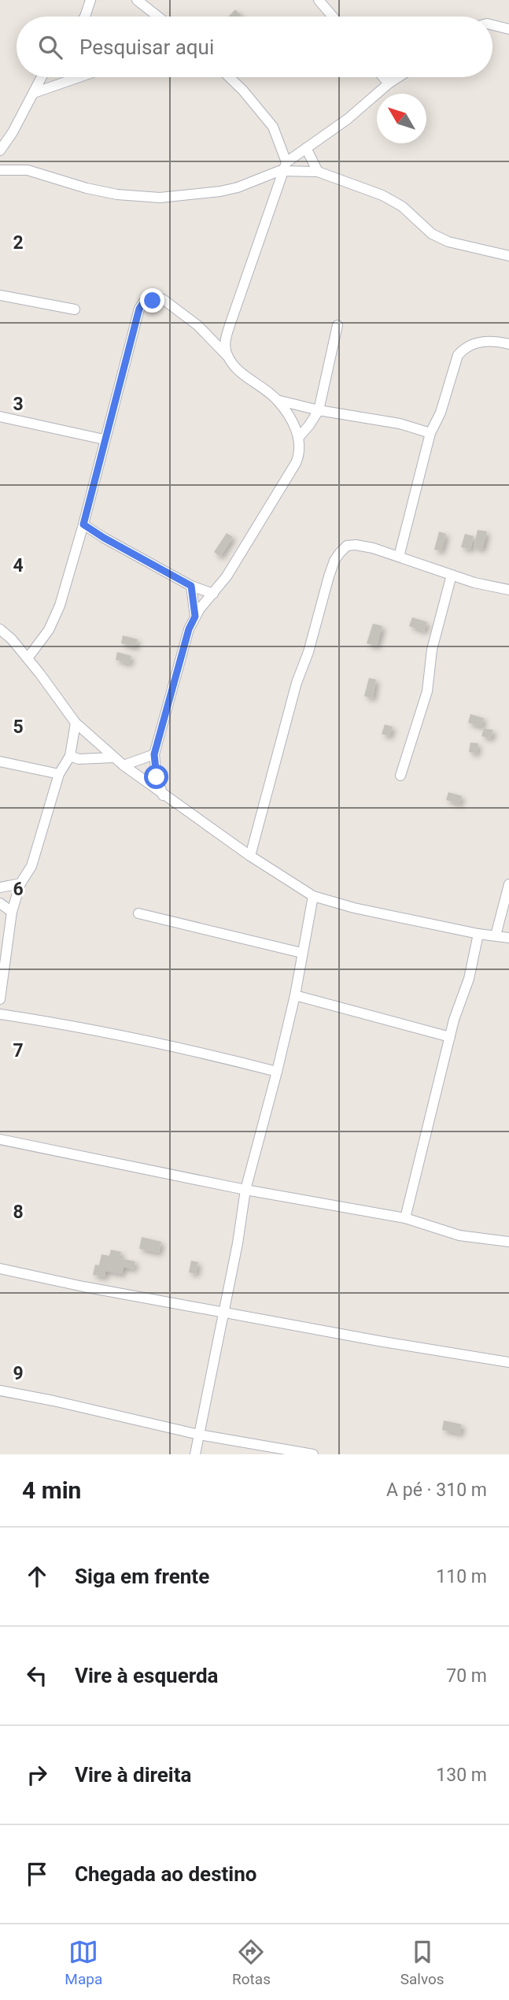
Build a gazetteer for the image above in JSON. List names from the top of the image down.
{
  "north": "top left",
  "page": {
    "search": "Pesquisar aqui",
    "heading": ["4 min", "A pé · 310 m"],
    "list": [
      ["Siga em frente", "110 m"],
      ["Vire à esquerda", "70 m"],
      ["Vire à direita", "130 m"],
      "Chegada ao destino"
    ],
    "nav": ["Mapa", "Rotas", "Salvos"]
  },
  "grid": {
    "rows": [
      "2",
      "3",
      "4",
      "5",
      "6",
      "7",
      "8",
      "9"
    ]
  }
}
